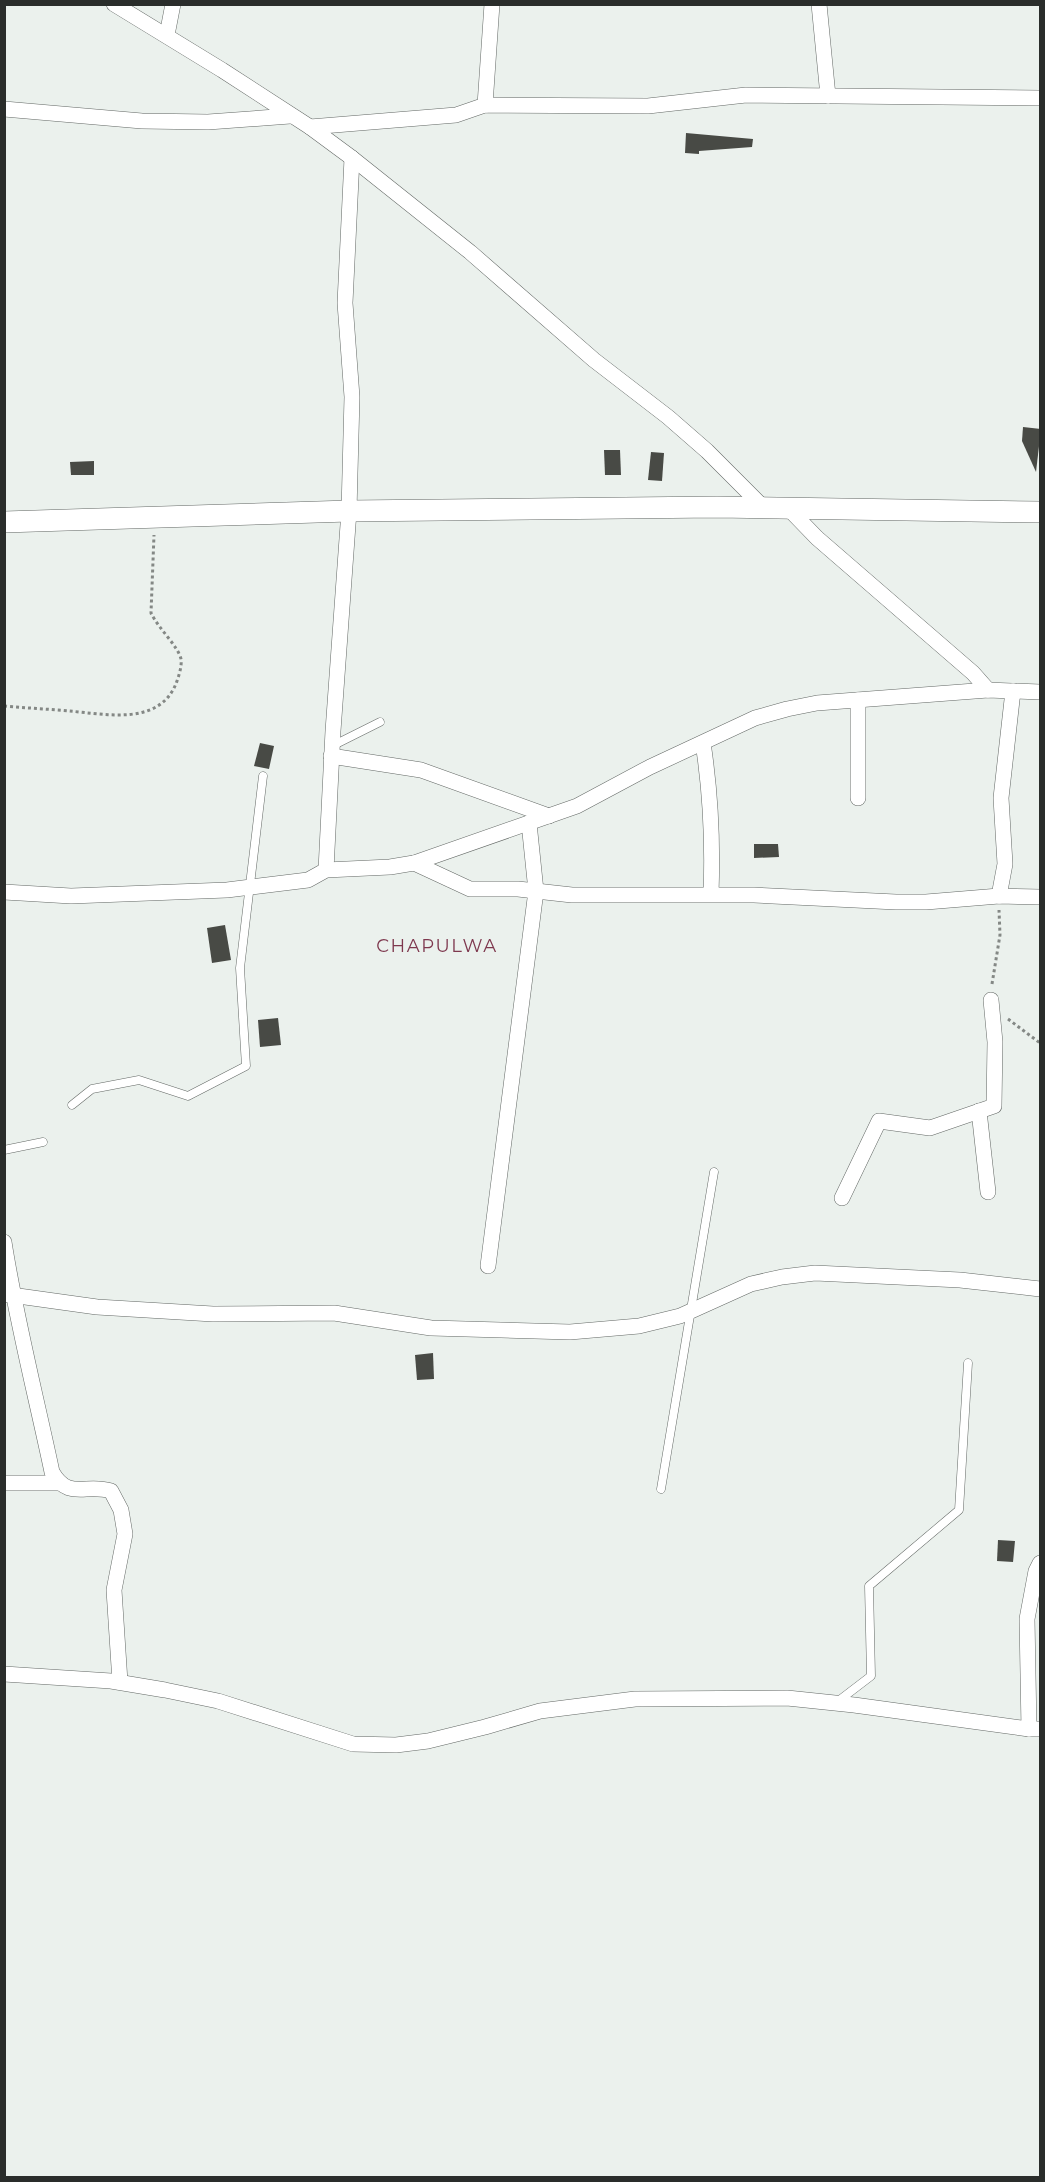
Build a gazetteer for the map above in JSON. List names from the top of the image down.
{
  "districts": ["CHAPULWA"]
}
